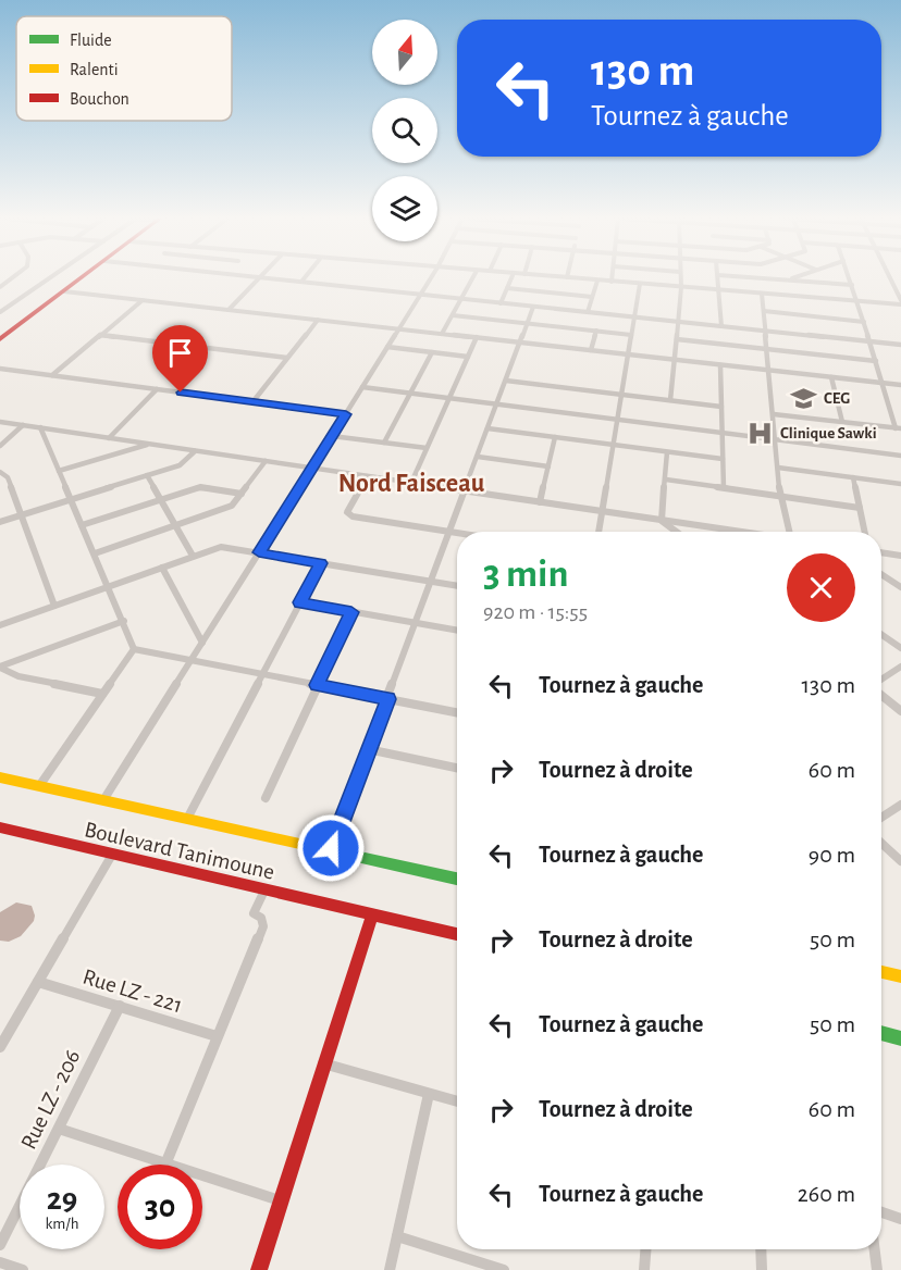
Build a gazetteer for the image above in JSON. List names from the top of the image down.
{
  "streets": {
    "main road": ["Boulevard Tanimoune"],
    "street": ["Rue LZ - 221", "Rue LZ - 206"]
  },
  "crossings": [
    ["Rue LZ - 221", "Rue LZ - 206"]
  ],
  "districts": ["Nord Faisceau"],
  "places": {
    "school or university": ["CEG"],
    "hospital": ["Clinique Sawki"]
  },
  "legend": ["Fluide", "Ralenti", "Bouchon"],
  "north": "top",
  "page": {
    "turn": ["130 m", "Tournez à gauche"],
    "heading": ["3 min", "920 m · 15:55"],
    "list": [
      {
        "name": "Tournez à gauche",
        "value": "130 m"
      },
      {
        "name": "Tournez à droite",
        "value": "60 m"
      },
      {
        "name": "Tournez à gauche",
        "value": "90 m"
      },
      {
        "name": "Tournez à droite",
        "value": "50 m"
      },
      {
        "name": "Tournez à gauche",
        "value": "50 m"
      },
      {
        "name": "Tournez à droite",
        "value": "60 m"
      },
      {
        "name": "Tournez à gauche",
        "value": "260 m"
      }
    ],
    "speed": "29 km/h",
    "limit": "30"
  }
}
